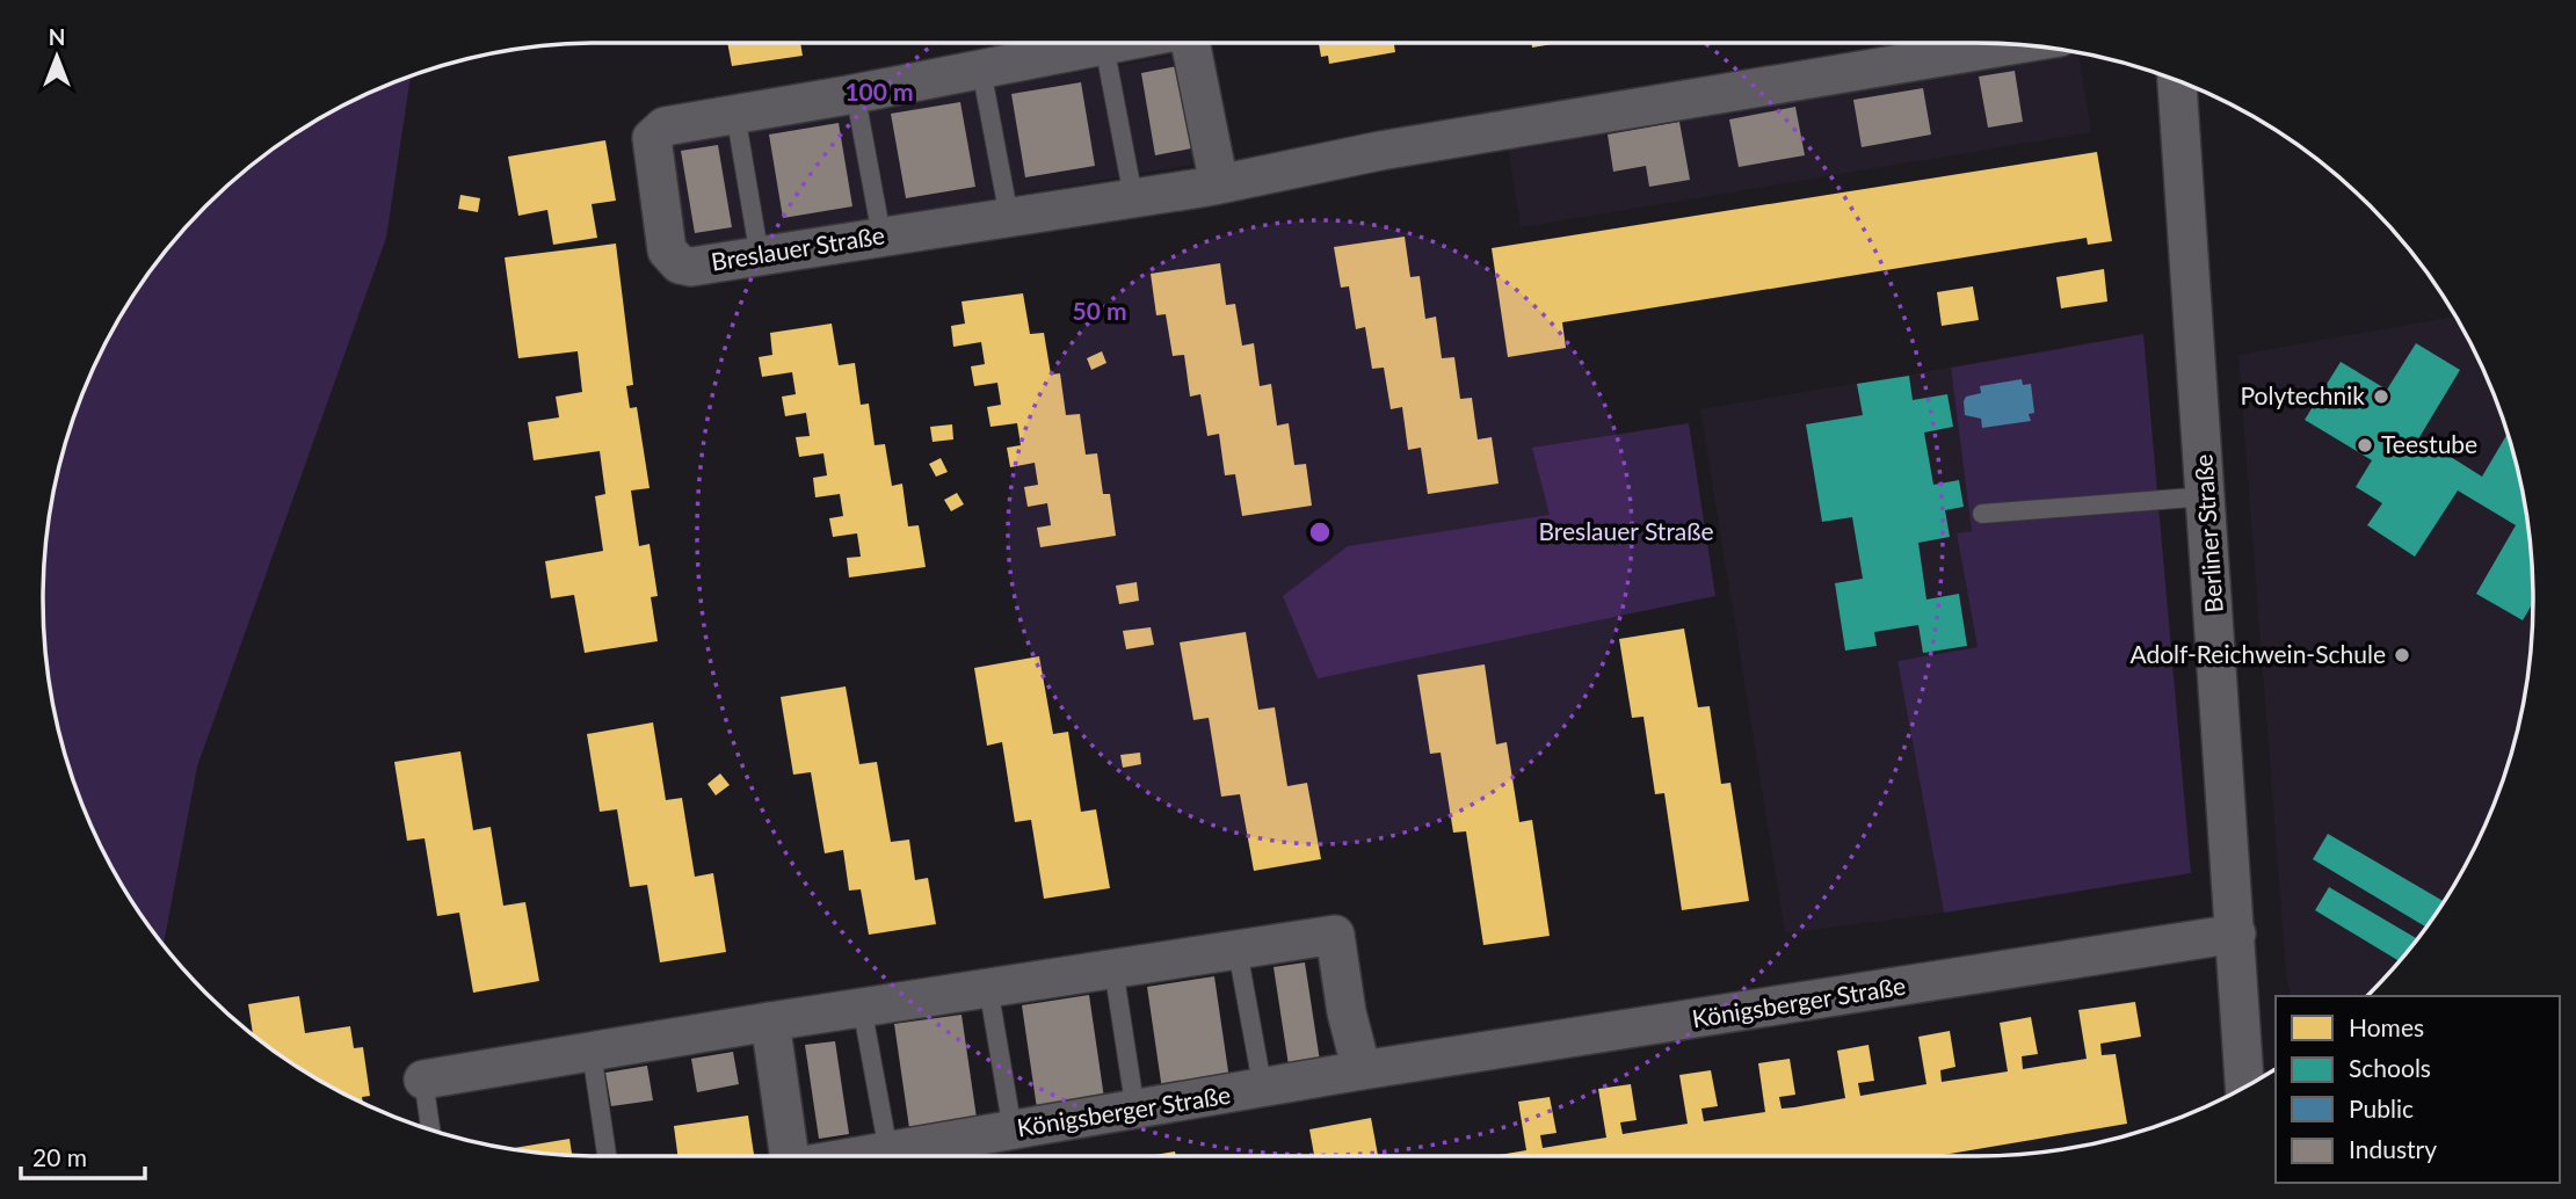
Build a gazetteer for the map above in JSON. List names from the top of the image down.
{
  "streets": {
    "street": ["Breslauer Straße", "Berliner Straße", "Königsberger Straße"]
  },
  "crossings": [
    ["Berliner Straße", "Königsberger Straße"]
  ],
  "parks": ["Breslauer Straße"],
  "places": ["Polytechnik", "Teestube", "Adolf-Reichwein-Schule"],
  "legend": [
    "Homes",
    "Schools",
    "Public",
    "Industry"
  ],
  "scale_bar": "20 m",
  "north": "top",
  "rings": ["100 m", "50 m"]
}
